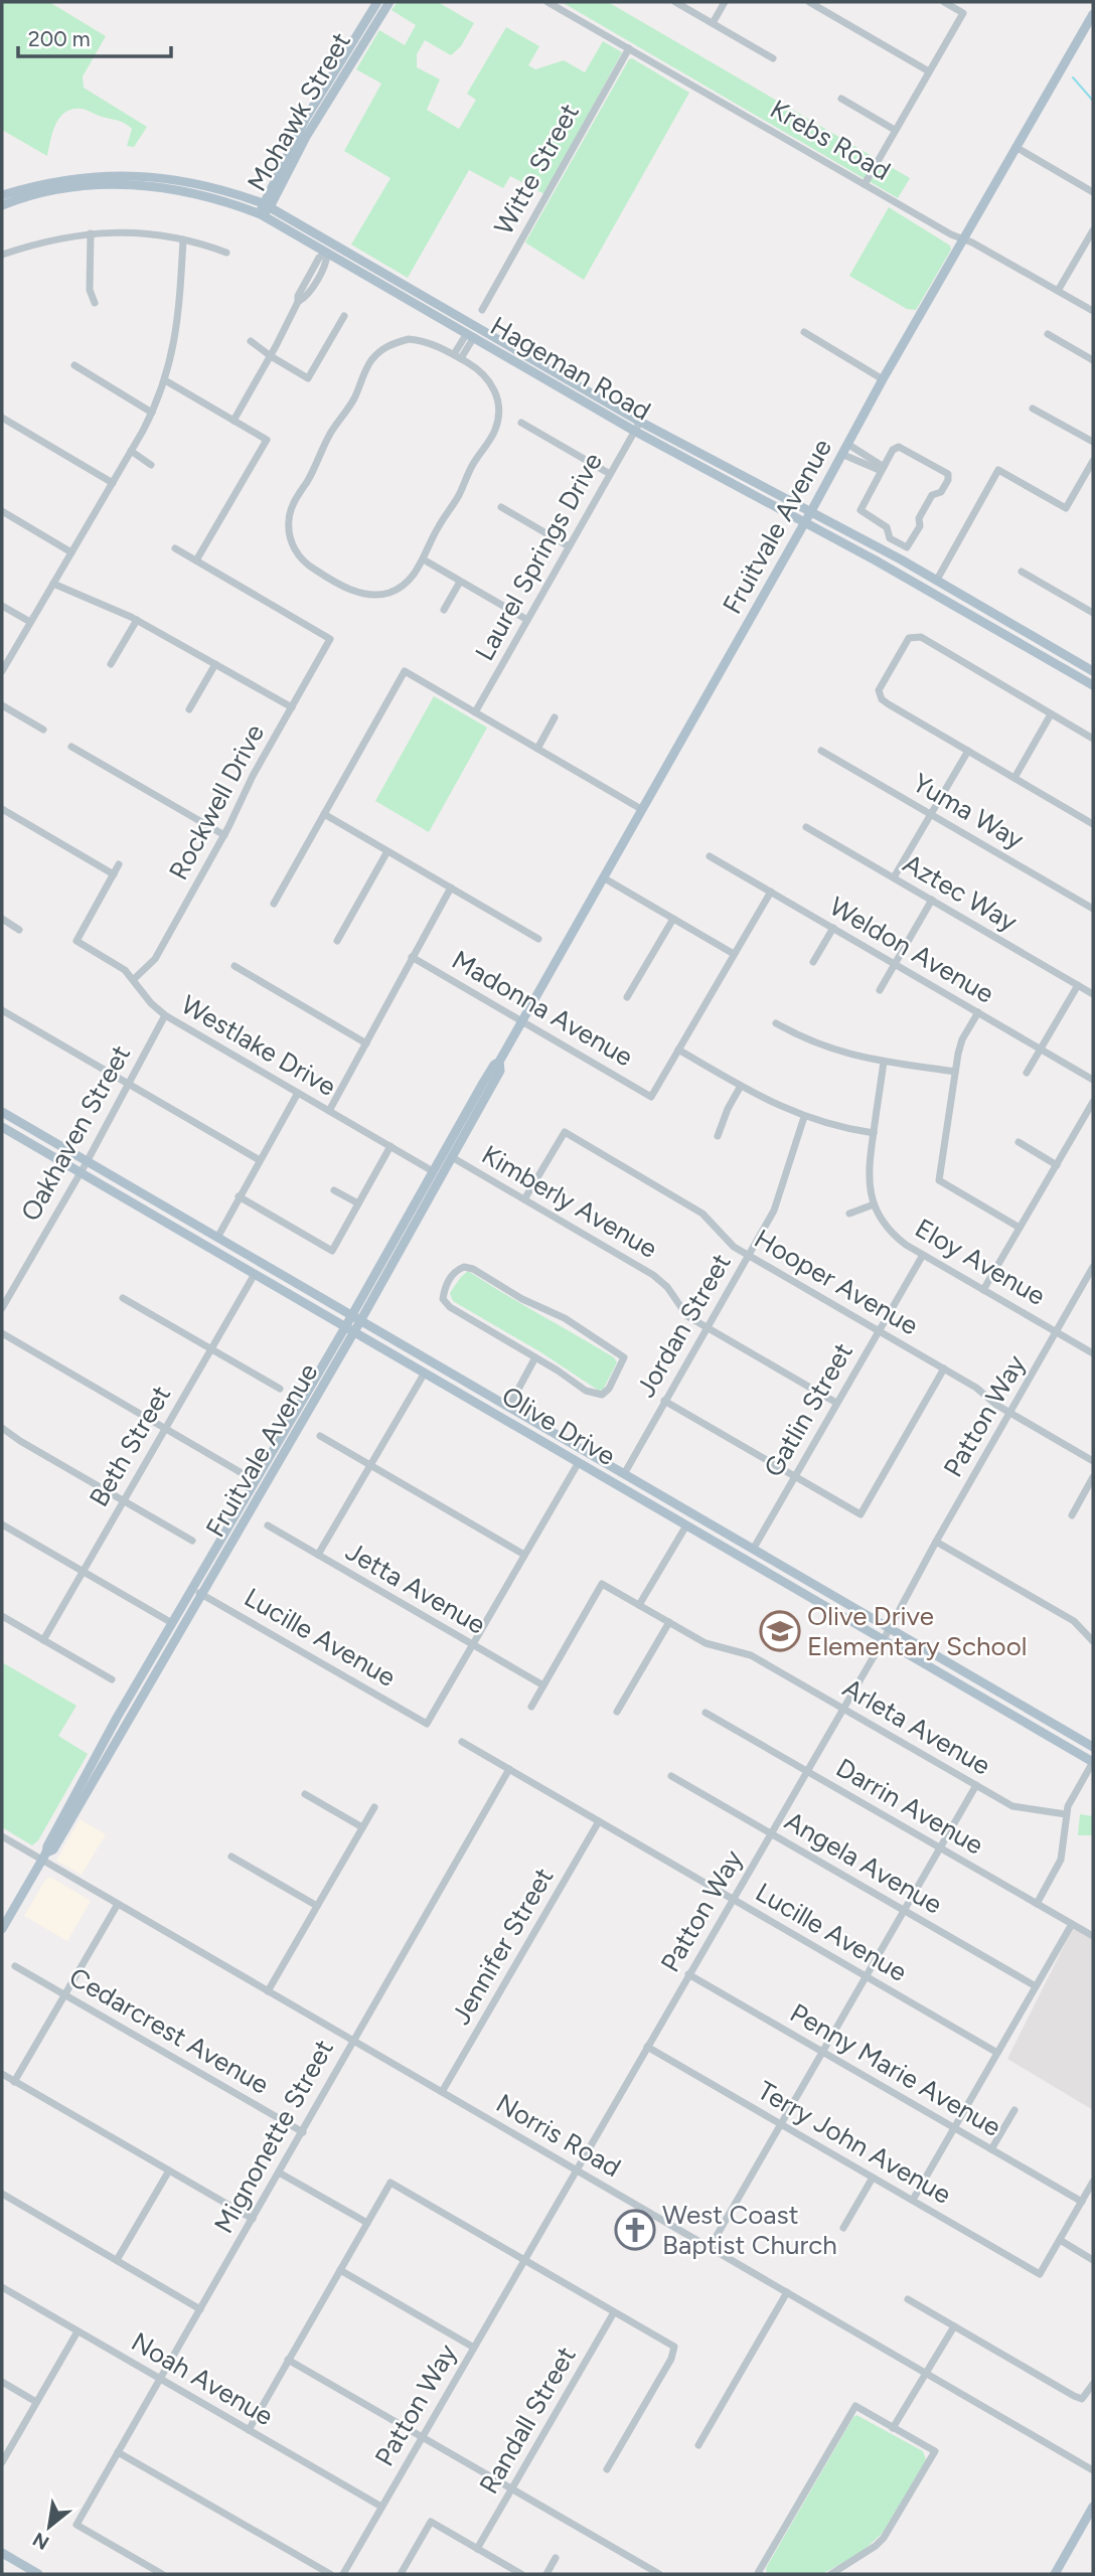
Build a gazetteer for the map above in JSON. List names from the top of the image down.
{
  "streets": {
    "main road": [
      "Mohawk Street",
      "Hageman Road",
      "Fruitvale Avenue",
      "Olive Drive"
    ],
    "street": [
      "Krebs Road",
      "Witte Street",
      "Laurel Springs Drive",
      "Rockwell Drive",
      "Yuma Way",
      "Aztec Way",
      "Weldon Avenue",
      "Madonna Avenue",
      "Westlake Drive",
      "Oakhaven Street",
      "Kimberly Avenue",
      "Eloy Avenue",
      "Hooper Avenue",
      "Jordan Street",
      "Gatlin Street",
      "Patton Way",
      "Beth Street",
      "Jetta Avenue",
      "Lucille Avenue",
      "Arleta Avenue",
      "Darrin Avenue",
      "Angela Avenue",
      "Jennifer Street",
      "Cedarcrest Avenue",
      "Penny Marie Avenue",
      "Norris Road",
      "Mignonette Street",
      "Terry John Avenue",
      "Noah Avenue",
      "Randall Street"
    ]
  },
  "crossings": [
    ["Mohawk Street", "Hageman Road"],
    ["Krebs Road", "Witte Street"],
    ["Krebs Road", "Fruitvale Avenue"],
    ["Hageman Road", "Fruitvale Avenue"],
    ["Hageman Road", "Laurel Springs Drive"],
    ["Fruitvale Avenue", "Madonna Avenue"],
    ["Fruitvale Avenue", "Westlake Drive"],
    ["Fruitvale Avenue", "Kimberly Avenue"],
    ["Fruitvale Avenue", "Olive Drive"],
    ["Fruitvale Avenue", "Lucille Avenue"],
    ["Fruitvale Avenue", "Norris Road"],
    ["Rockwell Drive", "Westlake Drive"],
    ["Westlake Drive", "Oakhaven Street"],
    ["Oakhaven Street", "Olive Drive"],
    ["Kimberly Avenue", "Hooper Avenue"],
    ["Kimberly Avenue", "Jordan Street"],
    ["Kimberly Avenue", "Gatlin Street"],
    ["Eloy Avenue", "Gatlin Street"],
    ["Eloy Avenue", "Patton Way"],
    ["Hooper Avenue", "Jordan Street"],
    ["Hooper Avenue", "Gatlin Street"],
    ["Hooper Avenue", "Patton Way"],
    ["Jordan Street", "Olive Drive"],
    ["Gatlin Street", "Olive Drive"],
    ["Patton Way", "Olive Drive"],
    ["Patton Way", "Lucille Avenue"],
    ["Patton Way", "Arleta Avenue"],
    ["Patton Way", "Darrin Avenue"],
    ["Patton Way", "Angela Avenue"],
    ["Patton Way", "Penny Marie Avenue"],
    ["Patton Way", "Norris Road"],
    ["Patton Way", "Terry John Avenue"],
    ["Patton Way", "Noah Avenue"],
    ["Olive Drive", "Beth Street"],
    ["Jetta Avenue", "Lucille Avenue"],
    ["Jetta Avenue", "Arleta Avenue"],
    ["Lucille Avenue", "Jennifer Street"],
    ["Lucille Avenue", "Mignonette Street"],
    ["Jennifer Street", "Norris Road"],
    ["Cedarcrest Avenue", "Mignonette Street"],
    ["Norris Road", "Mignonette Street"],
    ["Mignonette Street", "Noah Avenue"]
  ],
  "places": {
    "school or university": ["Olive Drive Elementary School"],
    "church": ["West Coast Baptist Church"]
  },
  "scale_bar": "200 m",
  "north": "bottom left"
}
